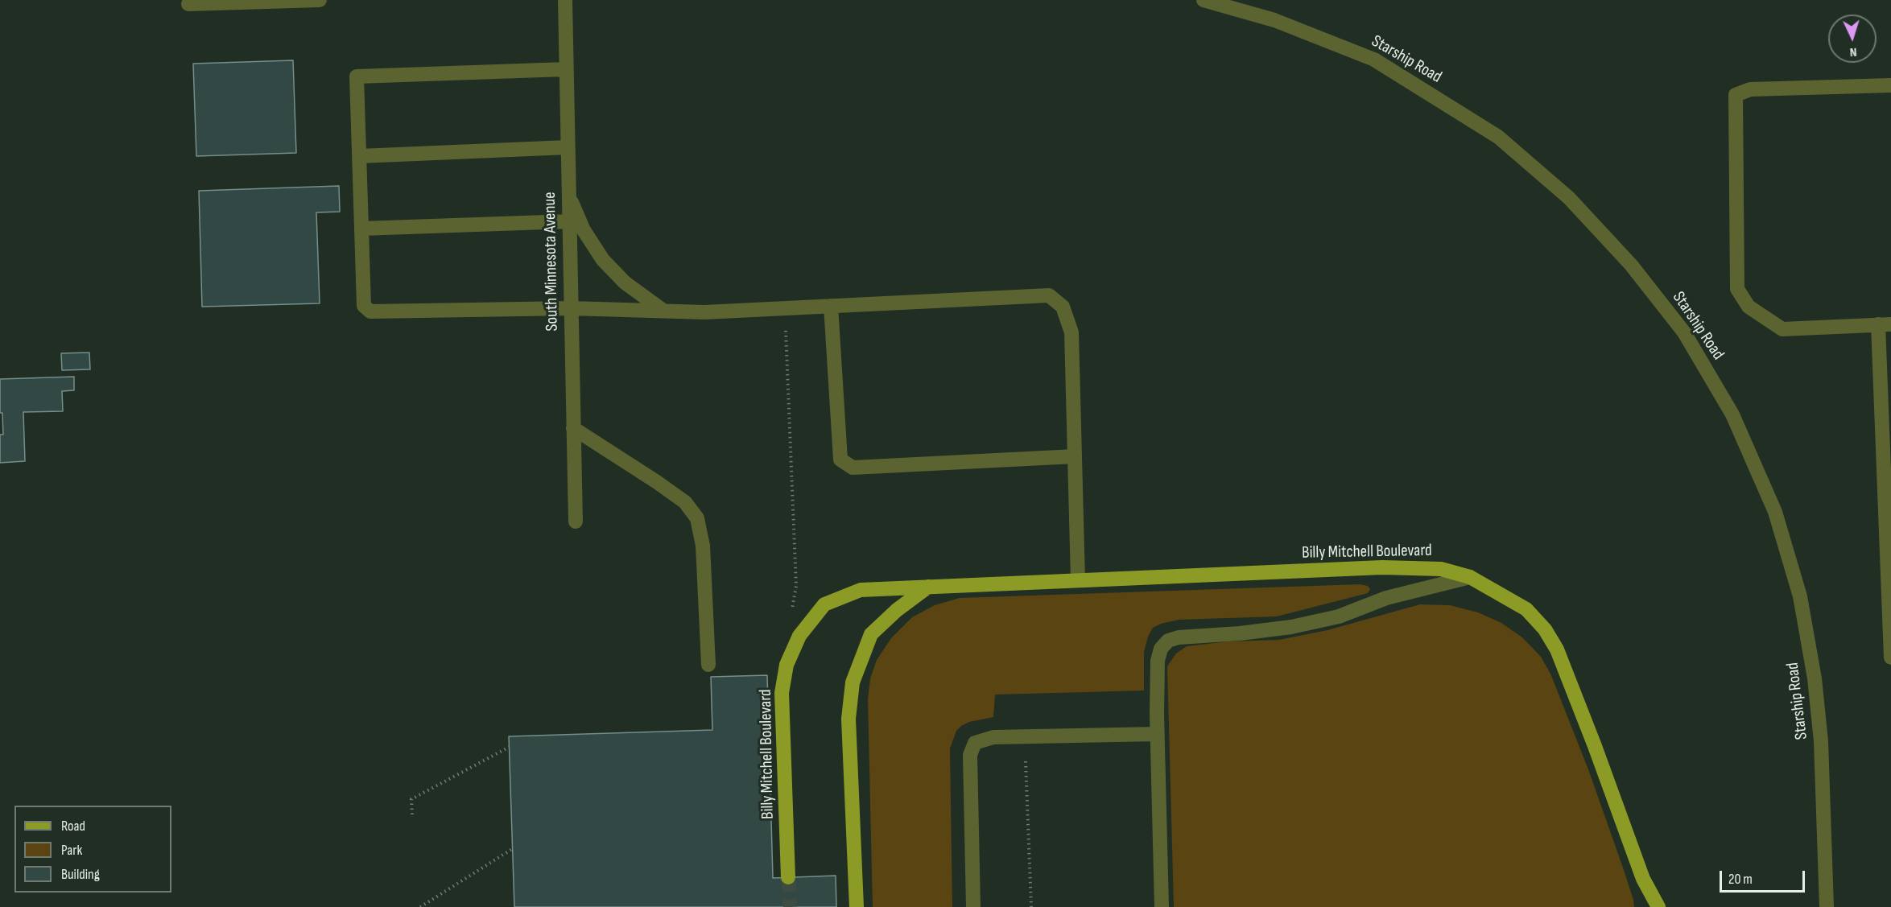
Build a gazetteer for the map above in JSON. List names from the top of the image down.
{
  "streets": {
    "main road": ["Billy Mitchell Boulevard"],
    "street": ["Starship Road", "South Minnesota Avenue"]
  },
  "legend": ["Road", "Park", "Building"],
  "scale_bar": "20 m",
  "north": "bottom"
}
